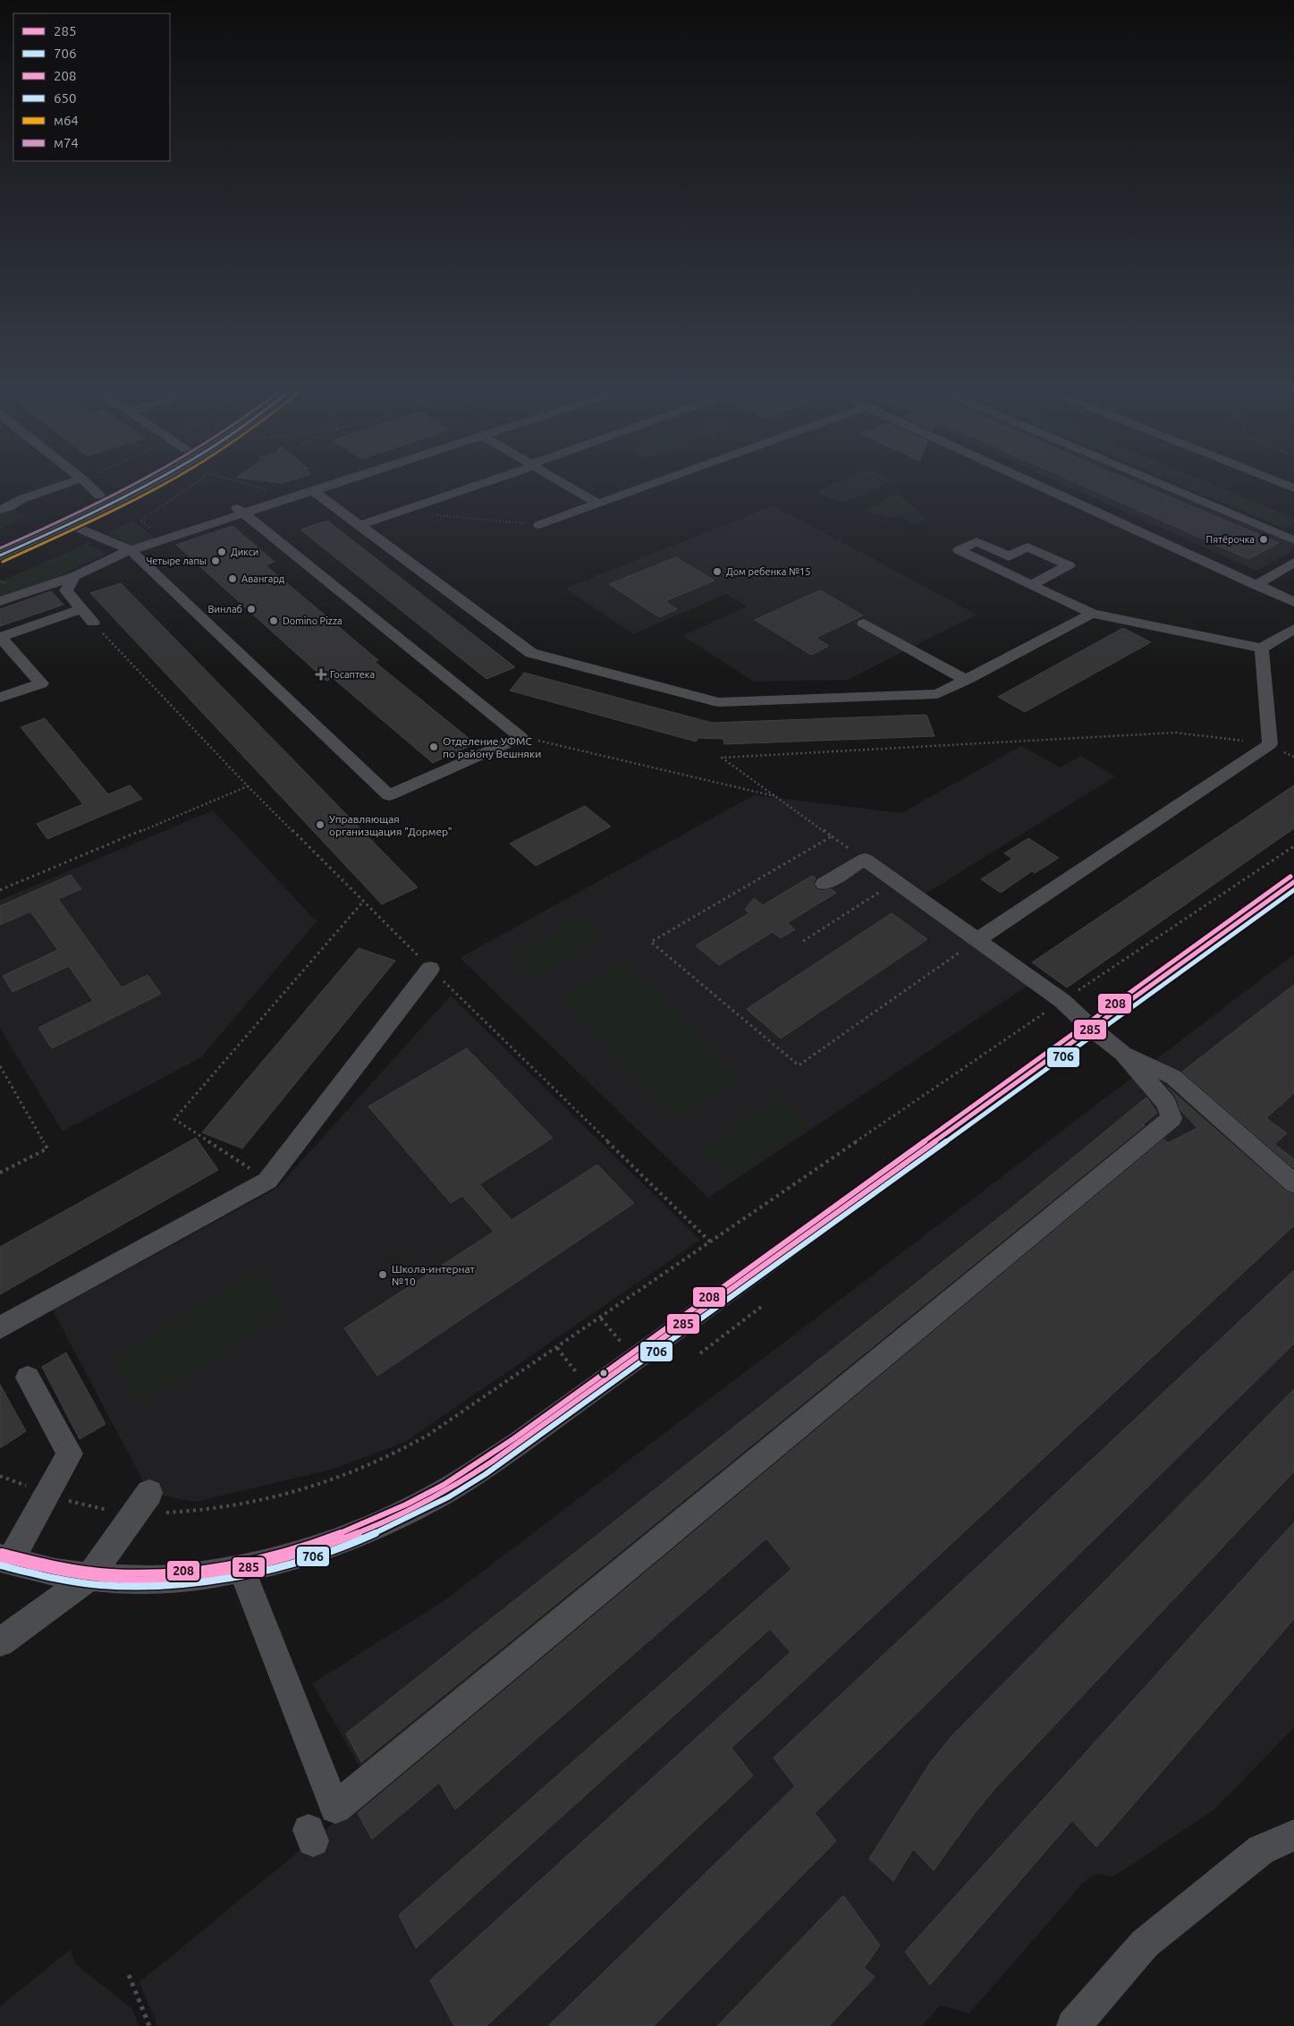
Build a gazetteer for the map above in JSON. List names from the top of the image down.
{
  "places": {
    "other": [
      "Пятёрочка",
      "Дикси",
      "Четыре лапы",
      "Дом ребенка №15",
      "Авангард",
      "Винлаб",
      "Domino Pizza",
      "Отделение УФМС по району Вешняки",
      "Управляющая организщация \"Дормер\"",
      "Школа-интернат №10"
    ],
    "health": ["Госаптека"]
  },
  "lines": [
    "transit line 650",
    "transit line м64",
    "transit line м74",
    "transit line 208",
    "transit line 285",
    "transit line 706"
  ],
  "legend": [
    "285",
    "706",
    "208",
    "650",
    "м64",
    "м74"
  ]
}
